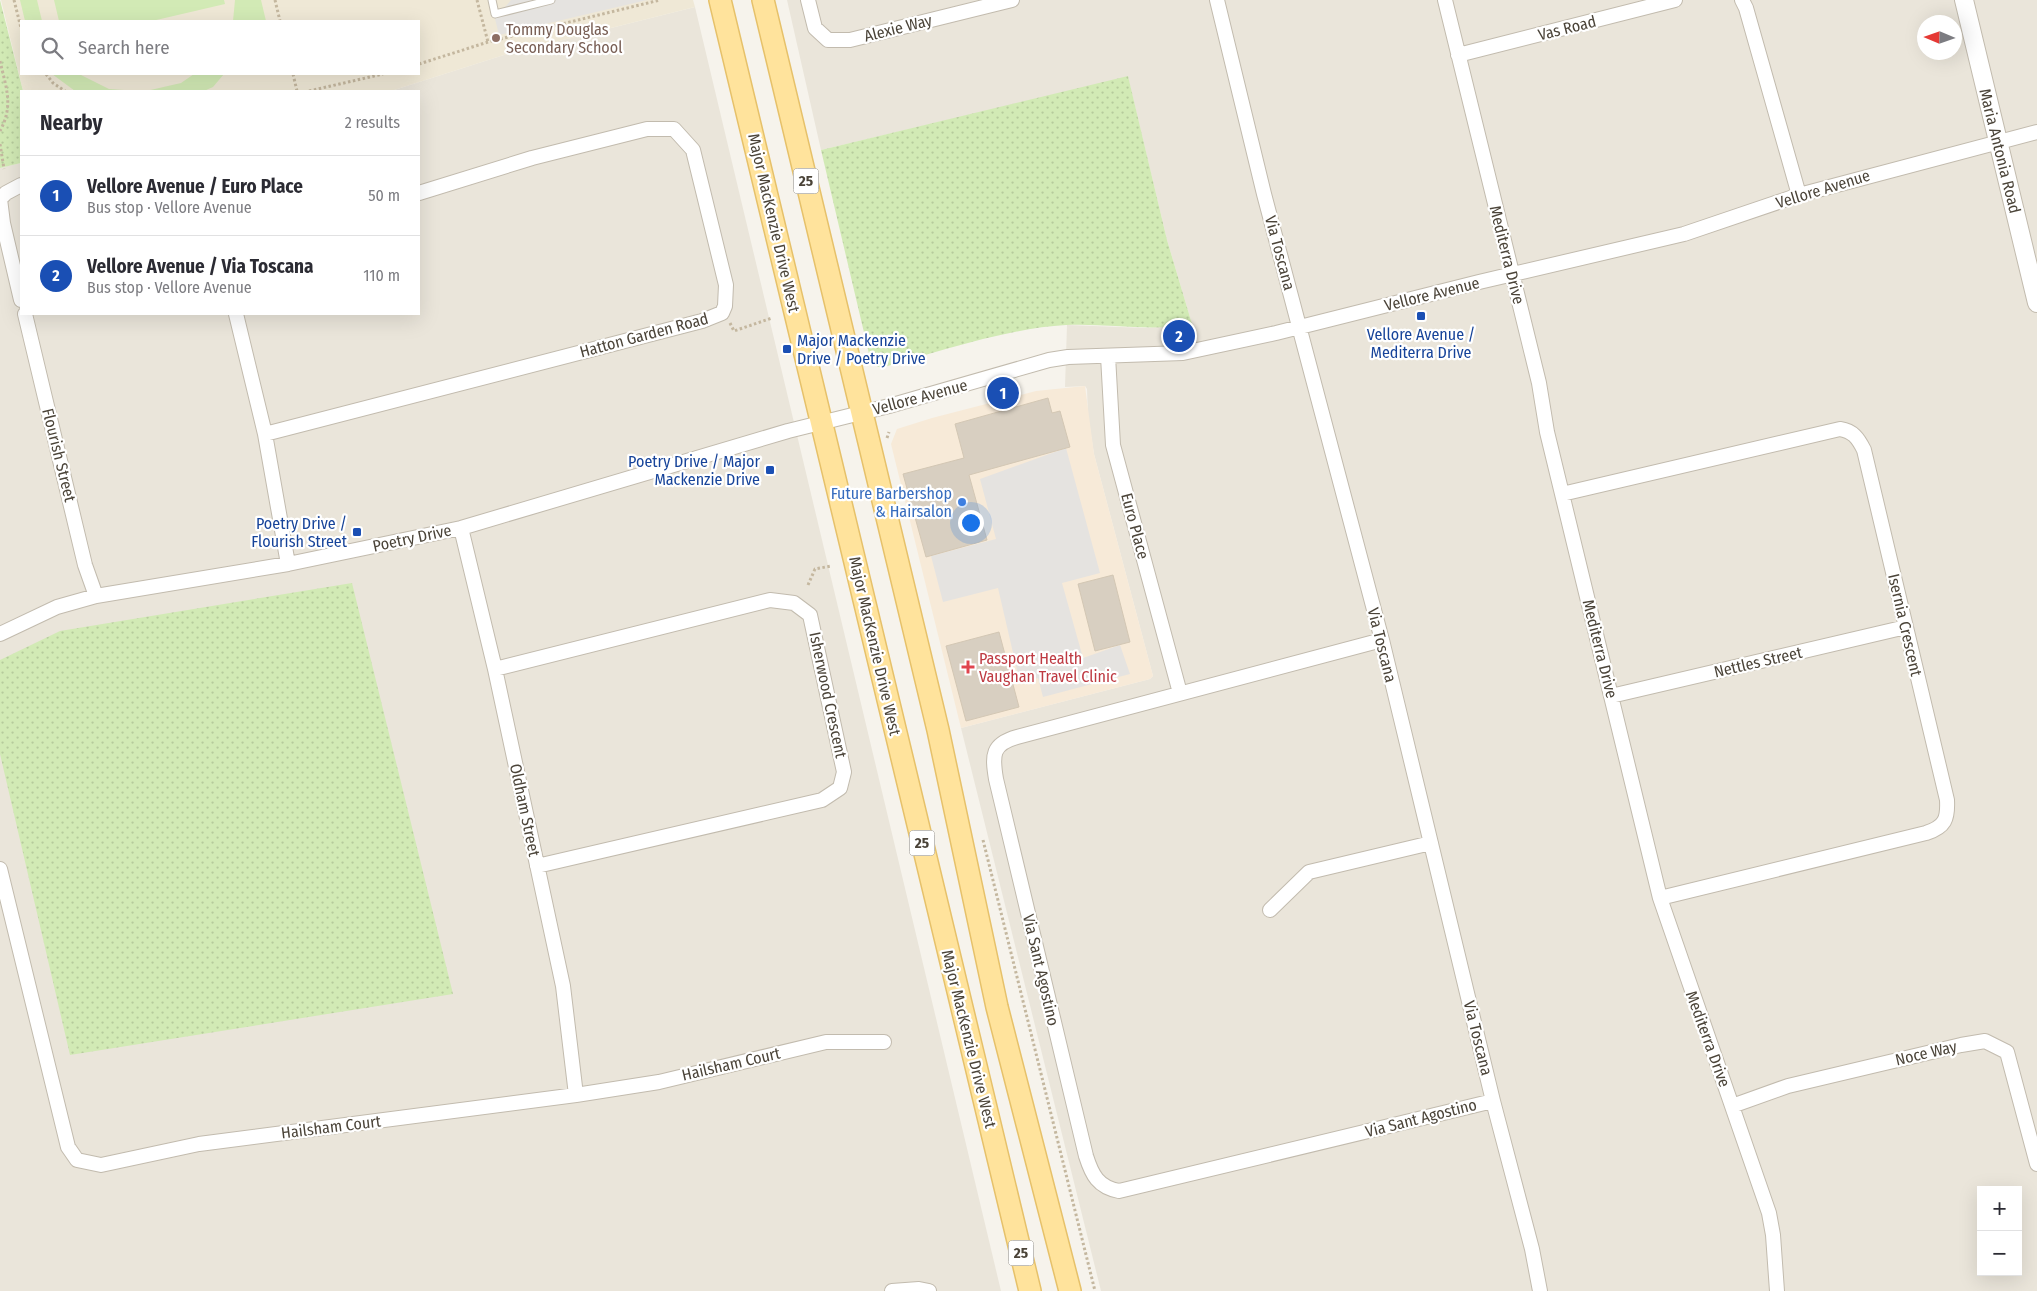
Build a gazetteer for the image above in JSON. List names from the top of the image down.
{
  "streets": {
    "main road": ["25", "Major MacKenzie Drive West"],
    "street": [
      "Alexie Way",
      "Vas Road",
      "Maria Antonia Road",
      "Vellore Avenue",
      "Via Toscana",
      "Mediterra Drive",
      "Hatton Garden Road",
      "Flourish Street",
      "Euro Place",
      "Poetry Drive",
      "Isernia Crescent",
      "Nettles Street",
      "Isherwood Crescent",
      "Oldham Street",
      "Via Sant Agostino",
      "Noce Way",
      "Hailsham Court"
    ]
  },
  "crossings": [
    ["Vas Road", "Mediterra Drive"],
    ["Maria Antonia Road", "Vellore Avenue"],
    ["25", "Vellore Avenue"],
    ["Vellore Avenue", "Major MacKenzie Drive West"],
    ["Vellore Avenue", "Via Toscana"],
    ["Vellore Avenue", "Mediterra Drive"],
    ["Vellore Avenue", "Euro Place"],
    ["Vellore Avenue", "Poetry Drive"],
    ["Major MacKenzie Drive West", "Poetry Drive"],
    ["Via Toscana", "Via Sant Agostino"],
    ["Mediterra Drive", "Isernia Crescent"],
    ["Mediterra Drive", "Nettles Street"],
    ["Mediterra Drive", "Noce Way"],
    ["Flourish Street", "Poetry Drive"],
    ["Euro Place", "Via Sant Agostino"],
    ["Poetry Drive", "Oldham Street"],
    ["Isernia Crescent", "Nettles Street"],
    ["Isherwood Crescent", "Oldham Street"],
    ["Oldham Street", "Hailsham Court"]
  ],
  "places": {
    "other": ["Tommy Douglas Secondary School", "Future Barbershop & Hairsalon"],
    "transit": [
      "Vellore Avenue / Mediterra Drive",
      "Major Mackenzie Drive / Poetry Drive",
      "Poetry Drive / Major Mackenzie Drive",
      "Poetry Drive / Flourish Street"
    ],
    "health": ["Passport Health Vaughan Travel Clinic"]
  },
  "north": "left",
  "page": {
    "search": "Search here",
    "heading": ["Nearby", "2 results"],
    "list": [
      {
        "mark": "1",
        "name": "Vellore Avenue / Euro Place",
        "note": "Bus stop · Vellore Avenue",
        "value": "50 m"
      },
      {
        "mark": "2",
        "name": "Vellore Avenue / Via Toscana",
        "note": "Bus stop · Vellore Avenue",
        "value": "110 m"
      }
    ],
    "pins": ["2", "1"],
    "map_buttons": ["+", "−"]
  }
}
